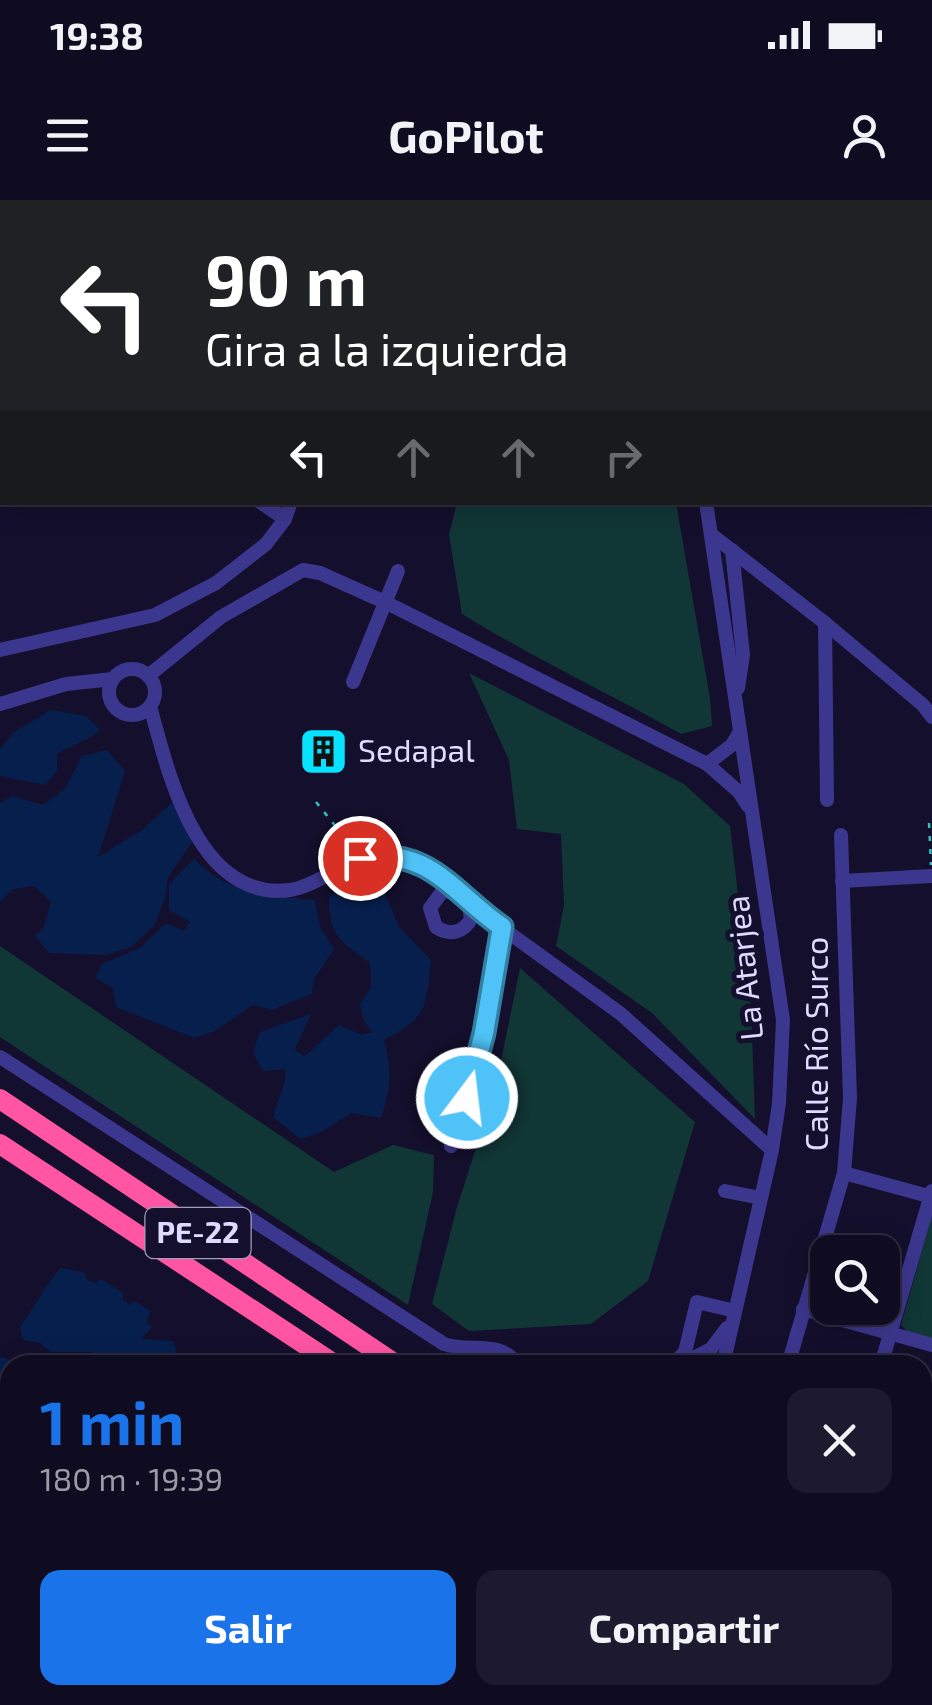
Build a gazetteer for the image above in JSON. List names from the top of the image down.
{
  "streets": {
    "highway": ["PE-22"],
    "street": ["La Atarjea", "Calle Río Surco"]
  },
  "places": {
    "building": ["Sedapal"]
  },
  "page": {
    "status": "19:38",
    "header": "GoPilot",
    "turn": ["90 m", "Gira a la izquierda"],
    "heading": ["1 min", "180 m · 19:39"],
    "buttons": ["Salir", "Compartir"]
  }
}
